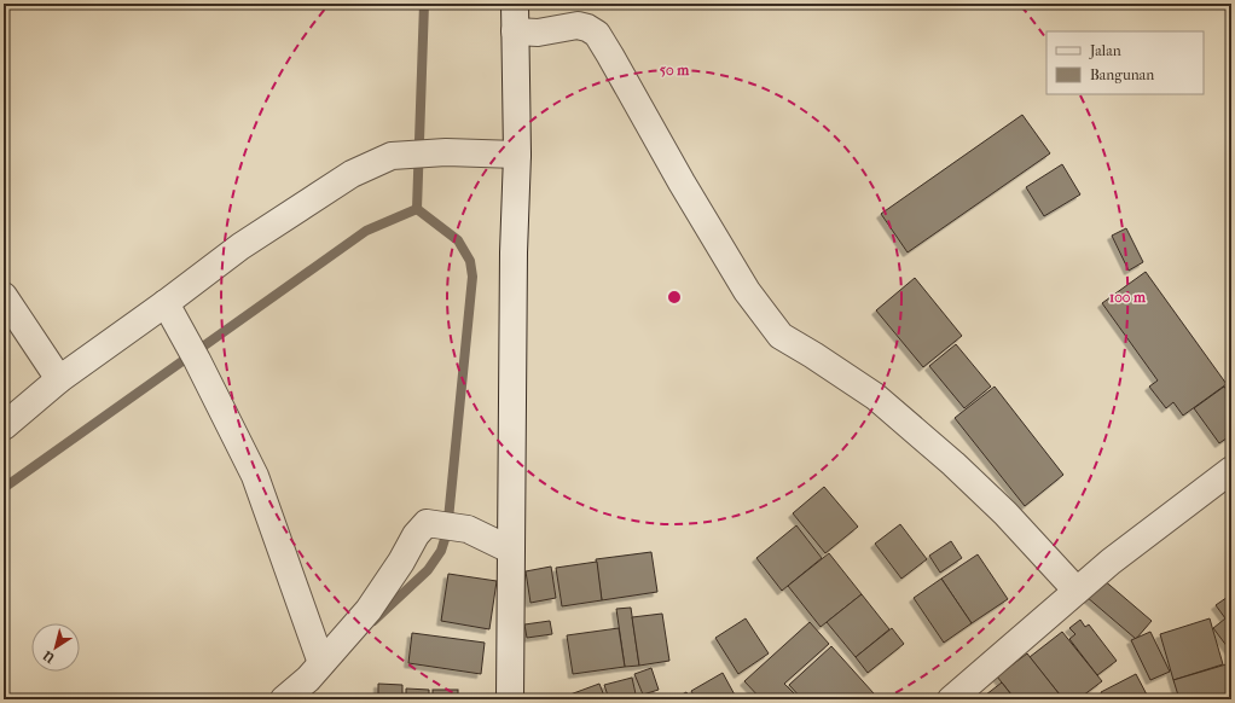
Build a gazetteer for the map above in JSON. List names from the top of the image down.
{
  "legend": ["Jalan", "Bangunan"],
  "north": "bottom left",
  "rings": ["50 m", "100 m"]
}
